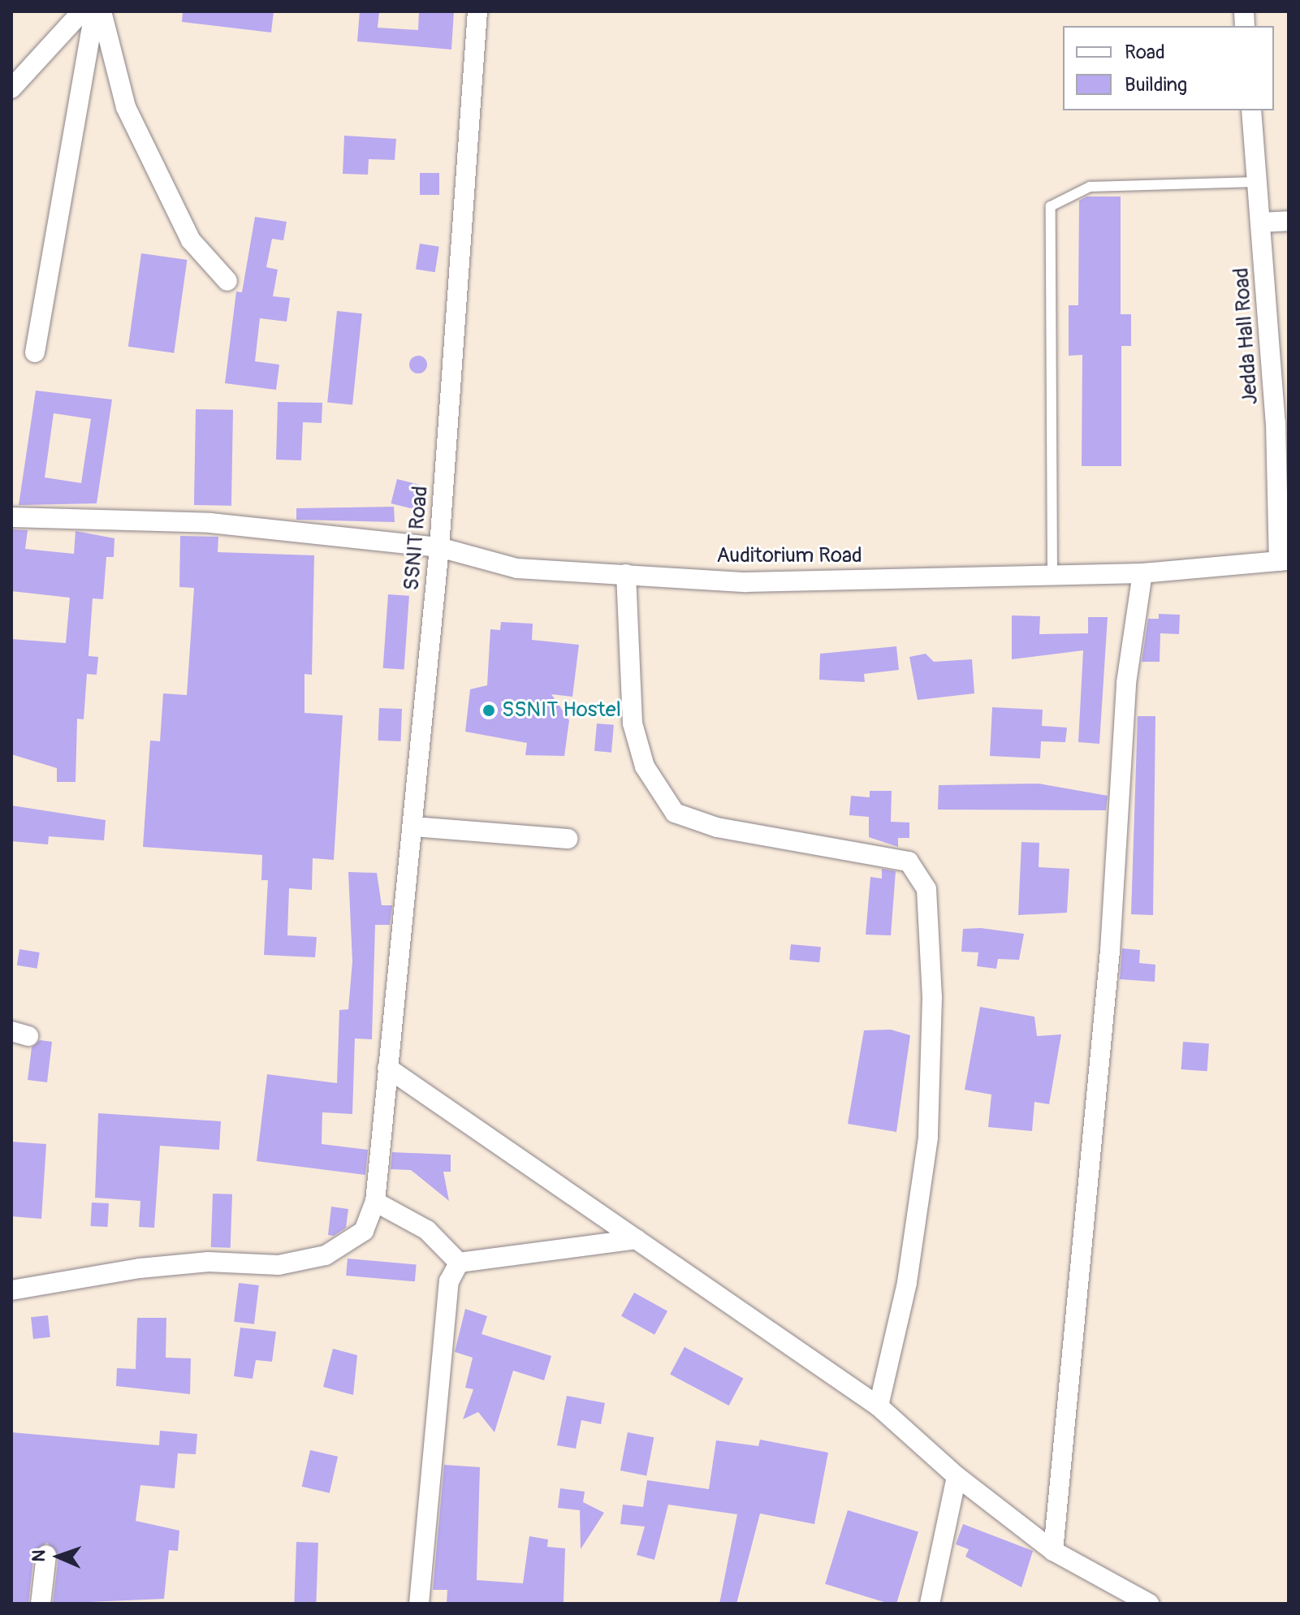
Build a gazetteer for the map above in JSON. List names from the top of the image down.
{
  "streets": {
    "street": ["Jedda Hall Road", "SSNIT Road", "Auditorium Road"]
  },
  "crossings": [
    ["Jedda Hall Road", "Auditorium Road"],
    ["SSNIT Road", "Auditorium Road"]
  ],
  "places": ["SSNIT Hostel"],
  "legend": ["Road", "Building"],
  "north": "left"
}
